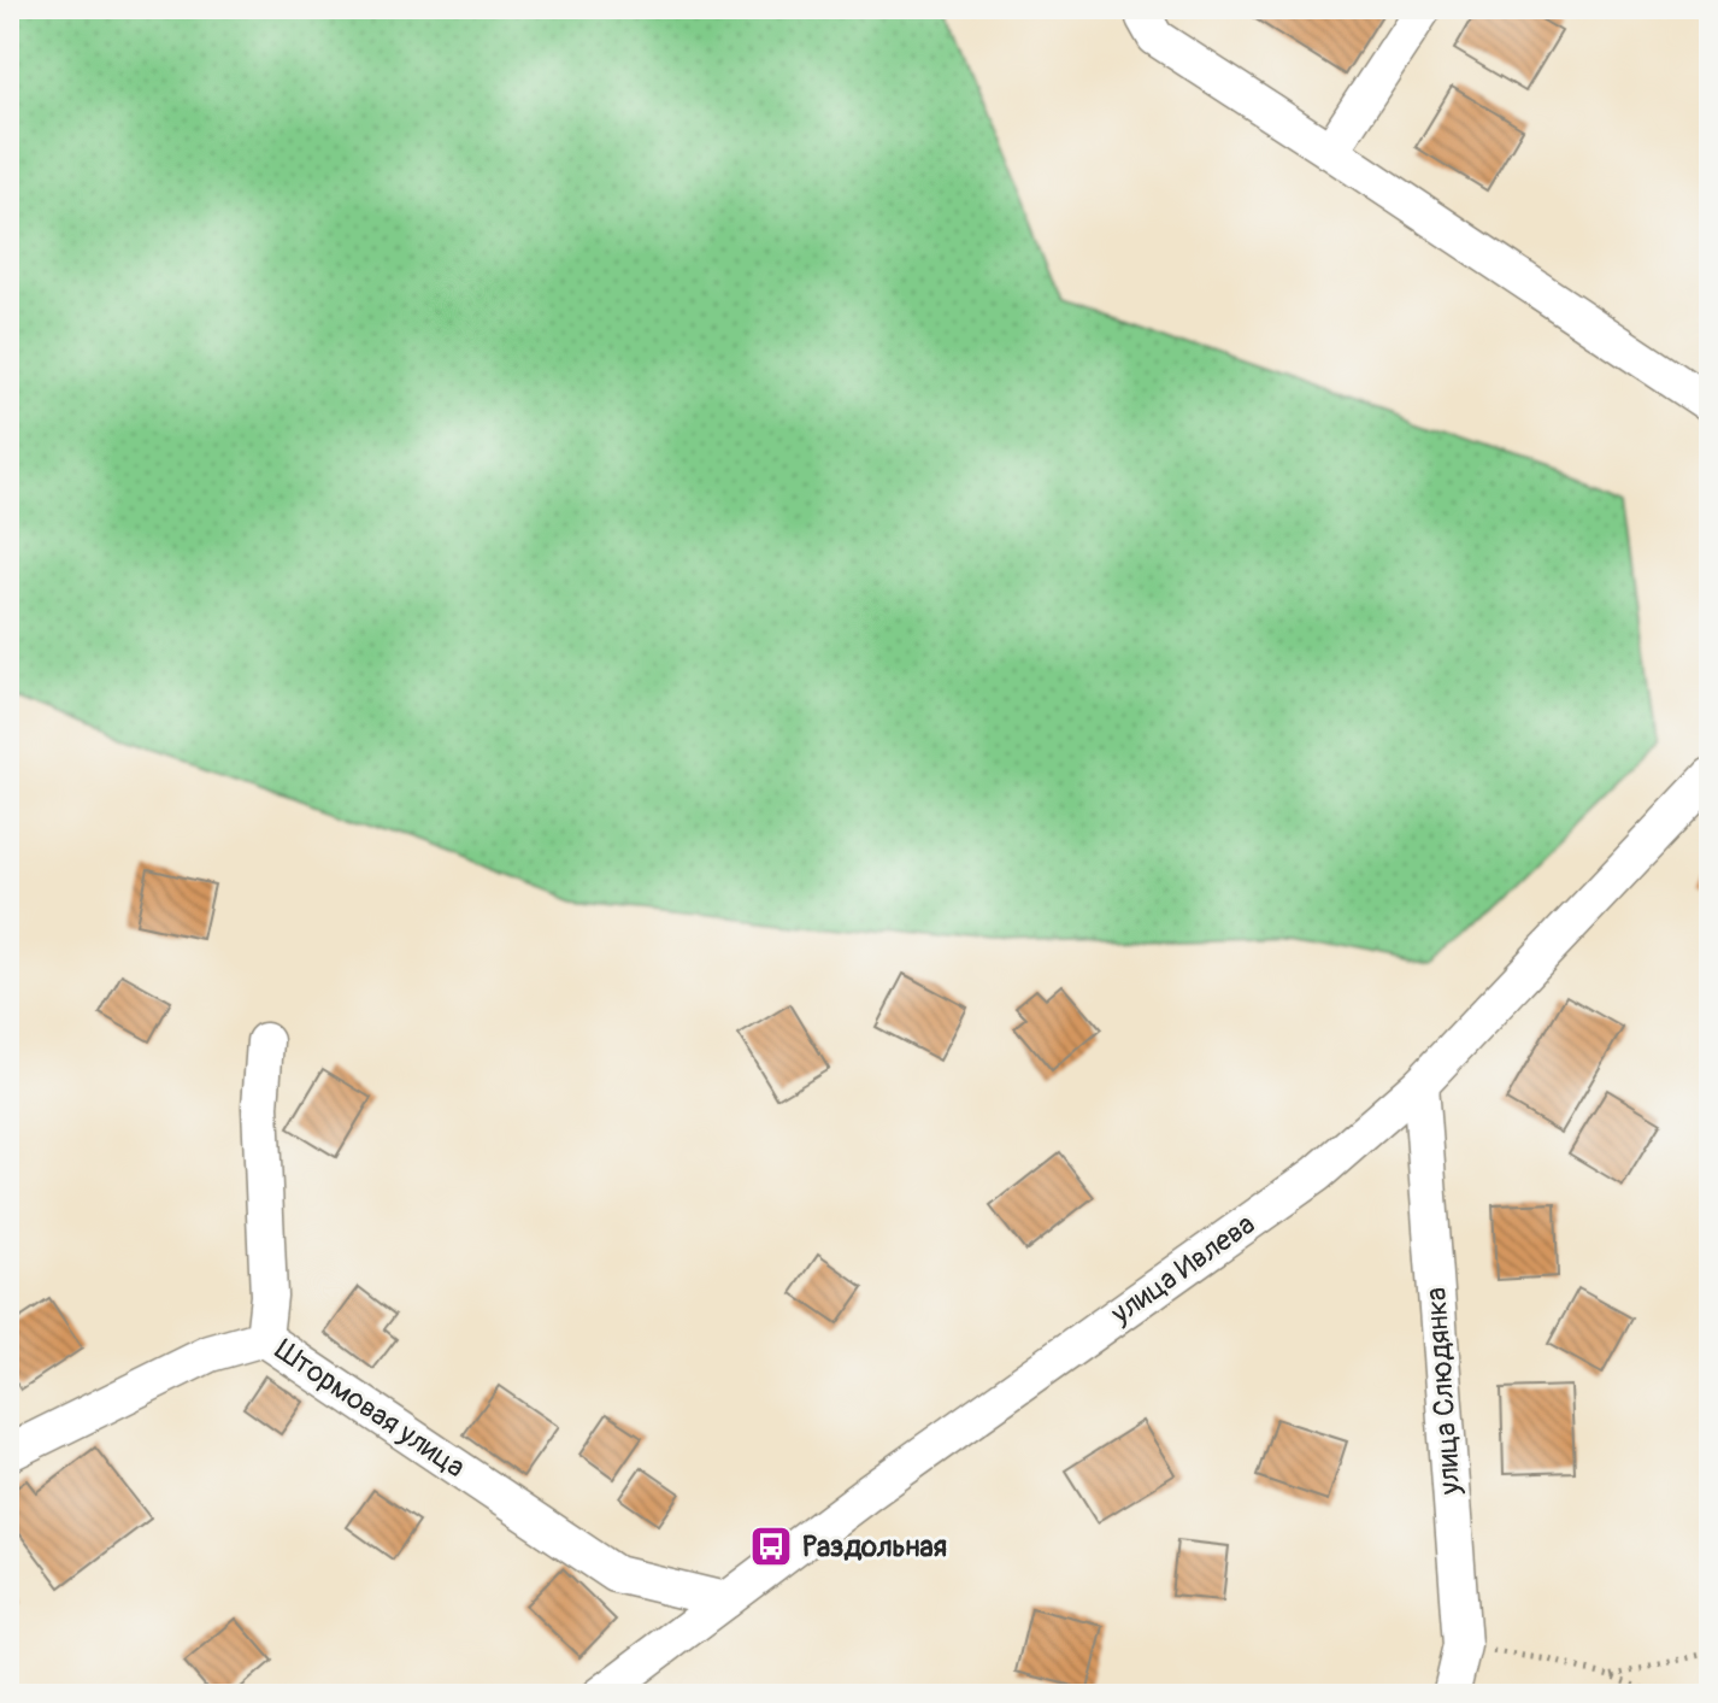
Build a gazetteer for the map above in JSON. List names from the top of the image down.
{
  "streets": {
    "street": ["улица Ивлева", "улица Слюдянка", "Штормовая улица"]
  },
  "crossings": [
    ["улица Ивлева", "улица Слюдянка"],
    ["улица Ивлева", "Штормовая улица"]
  ],
  "places": {
    "bus stop": ["Раздольная"]
  }
}
